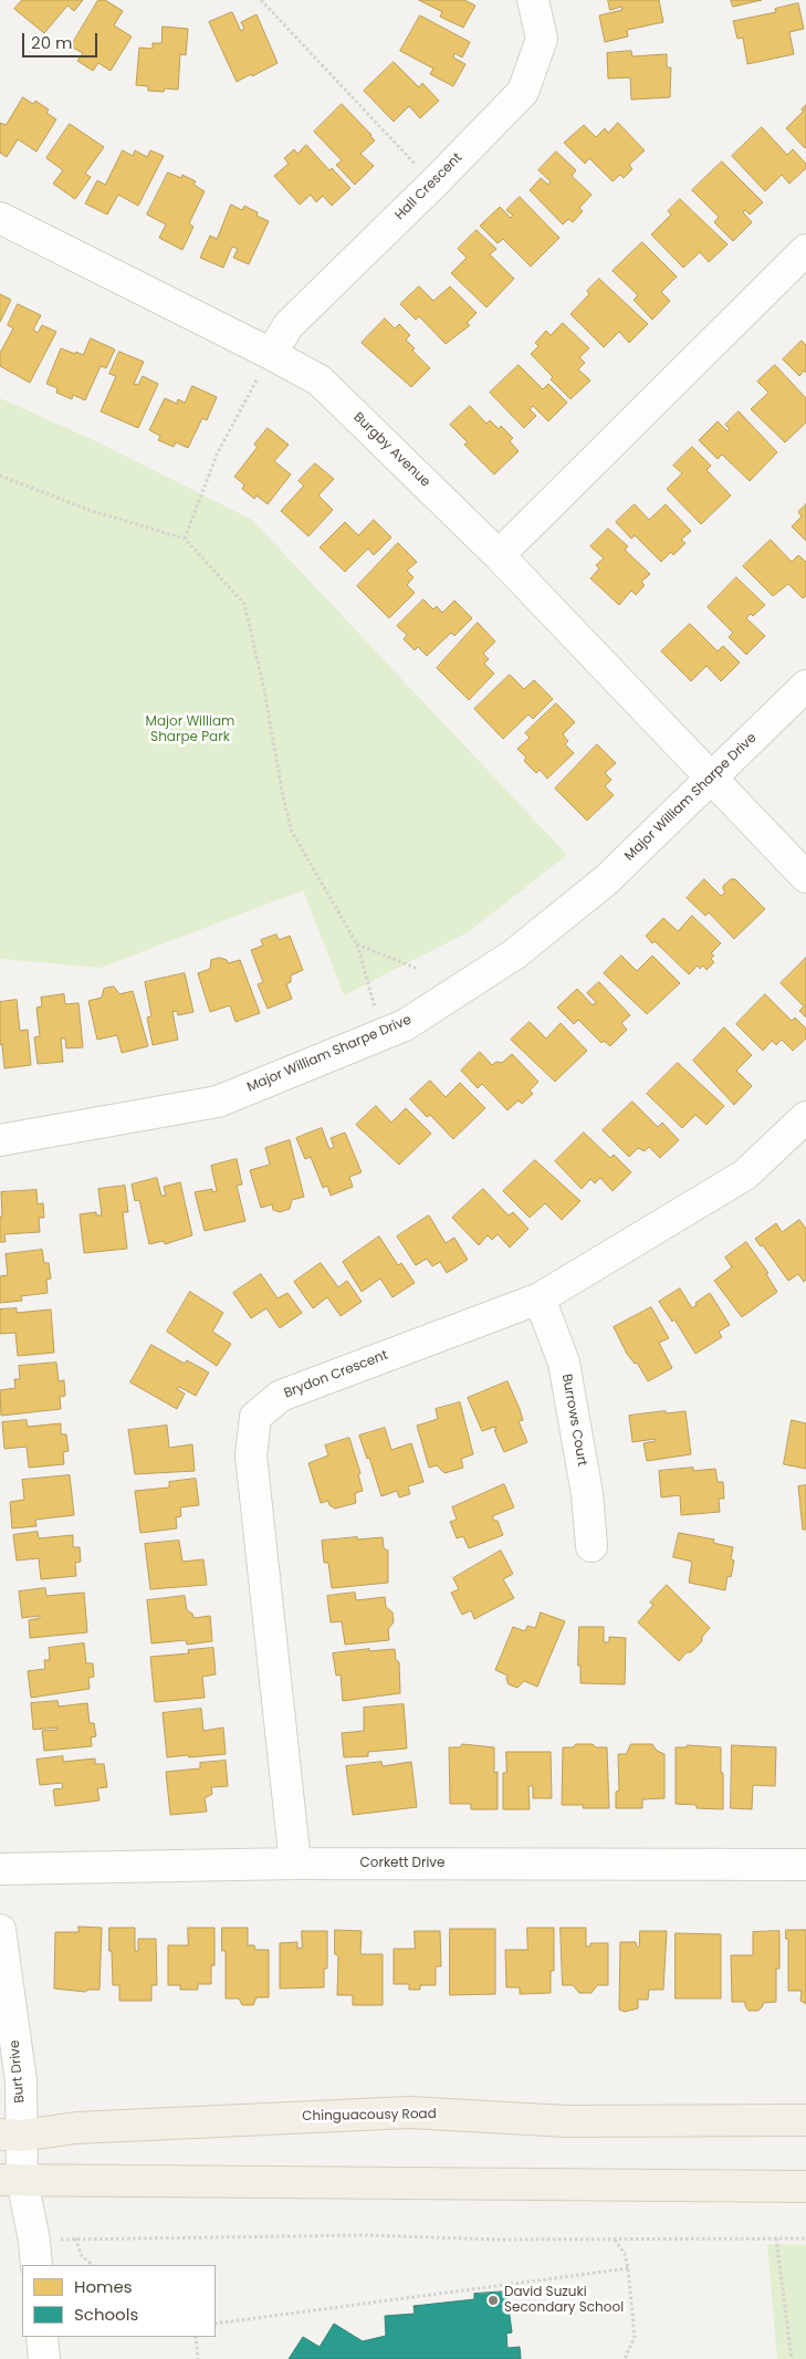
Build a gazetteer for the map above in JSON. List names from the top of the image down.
{
  "streets": {
    "main road": ["Chinguacousy Road"],
    "street": [
      "Hall Crescent",
      "Burgby Avenue",
      "Major William Sharpe Drive",
      "Brydon Crescent",
      "Burrows Court",
      "Corkett Drive",
      "Burt Drive"
    ]
  },
  "crossings": [
    ["Hall Crescent", "Burgby Avenue"],
    ["Burgby Avenue", "Major William Sharpe Drive"],
    ["Brydon Crescent", "Burrows Court"],
    ["Brydon Crescent", "Corkett Drive"],
    ["Burt Drive", "Chinguacousy Road"]
  ],
  "parks": ["Major William Sharpe Park"],
  "places": ["David Suzuki Secondary School"],
  "legend": ["Homes", "Schools"],
  "scale_bar": "20 m"
}
